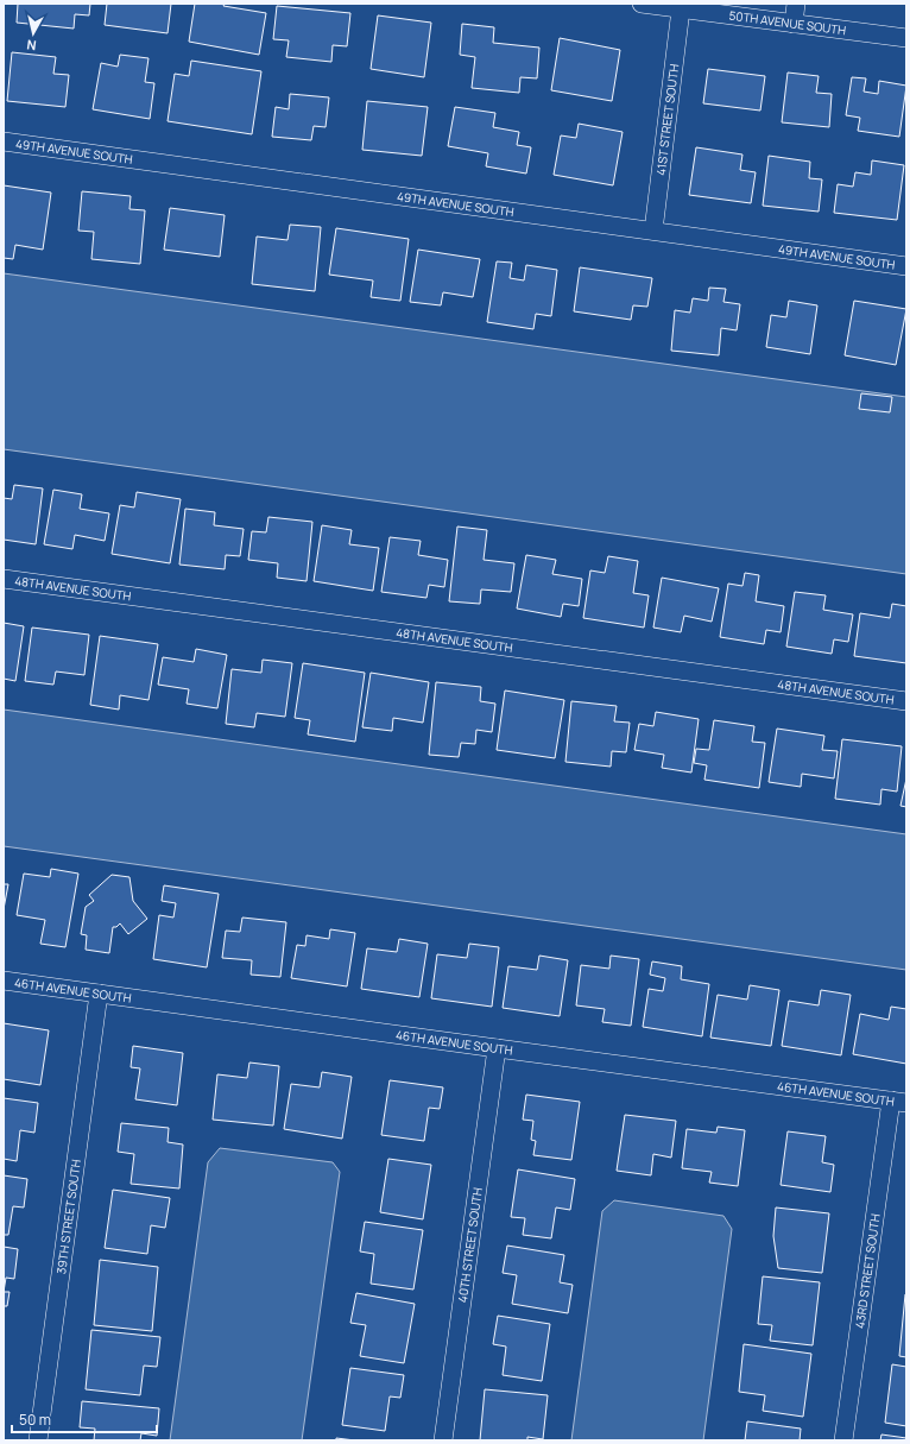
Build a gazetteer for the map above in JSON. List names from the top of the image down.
{
  "streets": {
    "street": [
      "50TH AVENUE SOUTH",
      "41ST STREET SOUTH",
      "49TH AVENUE SOUTH",
      "48TH AVENUE SOUTH",
      "46TH AVENUE SOUTH",
      "39TH STREET SOUTH",
      "40TH STREET SOUTH",
      "43RD STREET SOUTH"
    ]
  },
  "crossings": [
    ["50TH AVENUE SOUTH", "41ST STREET SOUTH"],
    ["41ST STREET SOUTH", "49TH AVENUE SOUTH"],
    ["46TH AVENUE SOUTH", "39TH STREET SOUTH"],
    ["46TH AVENUE SOUTH", "40TH STREET SOUTH"],
    ["46TH AVENUE SOUTH", "43RD STREET SOUTH"]
  ],
  "scale_bar": "50 m",
  "north": "bottom"
}
